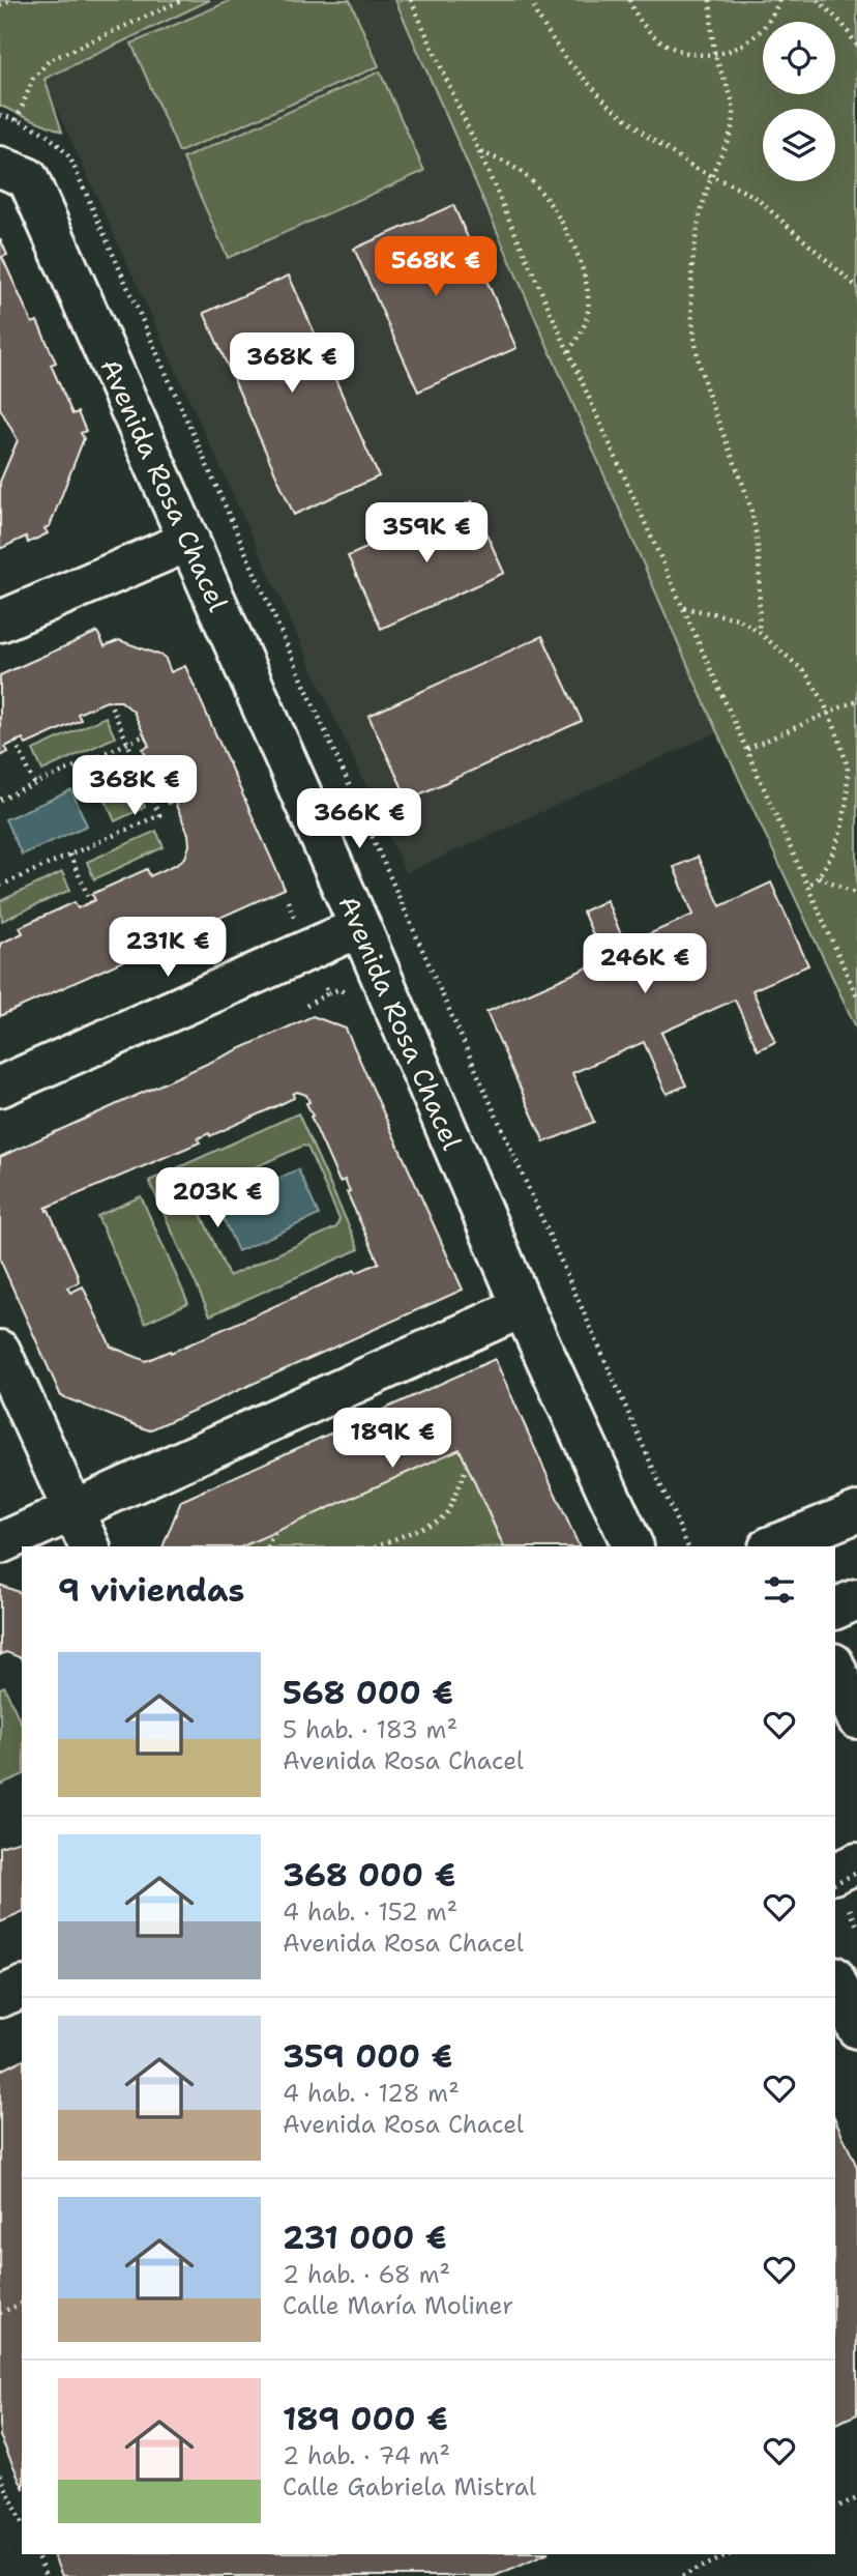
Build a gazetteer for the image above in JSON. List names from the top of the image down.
{
  "streets": {
    "street": ["Avenida Rosa Chacel"]
  },
  "page": {
    "price": [
      "568K €",
      "368K €",
      "359K €",
      "368K €",
      "366K €",
      "231K €",
      "246K €",
      "203K €",
      "189K €"
    ],
    "heading": "9 viviendas",
    "list": [
      {
        "name": "568 000 €",
        "note": "5 hab. · 183 m² · Avenida Rosa Chacel"
      },
      {
        "name": "368 000 €",
        "note": "4 hab. · 152 m² · Avenida Rosa Chacel"
      },
      {
        "name": "359 000 €",
        "note": "4 hab. · 128 m² · Avenida Rosa Chacel"
      },
      {
        "name": "231 000 €",
        "note": "2 hab. · 68 m² · Calle María Moliner"
      },
      {
        "name": "189 000 €",
        "note": "2 hab. · 74 m² · Calle Gabriela Mistral"
      }
    ]
  }
}
